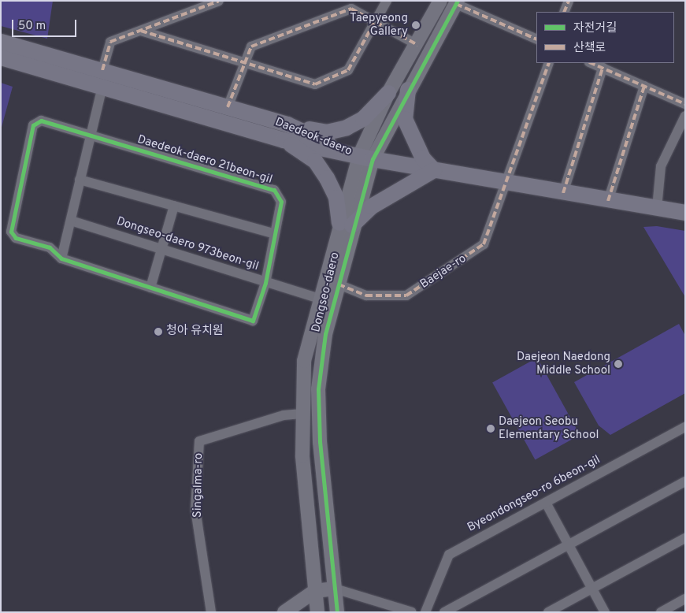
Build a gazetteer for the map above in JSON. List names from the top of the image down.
{
  "streets": {
    "main road": ["Daedeok-daero"],
    "street": [
      "Daedeok-daero 21beon-gil",
      "Dongseo-daero 973beon-gil",
      "Baejae-ro",
      "Dongseo-daero",
      "Singalma-ro",
      "Byeondongseo-ro 6beon-gil"
    ]
  },
  "crossings": [
    ["Daedeok-daero", "Dongseo-daero"],
    ["Daedeok-daero 21beon-gil", "Dongseo-daero 973beon-gil"],
    ["Dongseo-daero 973beon-gil", "Dongseo-daero"],
    ["Baejae-ro", "Dongseo-daero"],
    ["Dongseo-daero", "Singalma-ro"]
  ],
  "places": [
    "Taepyeong Gallery",
    "청아 유치원",
    "Daejeon Naedong Middle School",
    "Daejeon Seobu Elementary School"
  ],
  "legend": ["자전거길", "산책로"],
  "scale_bar": "50 m"
}
